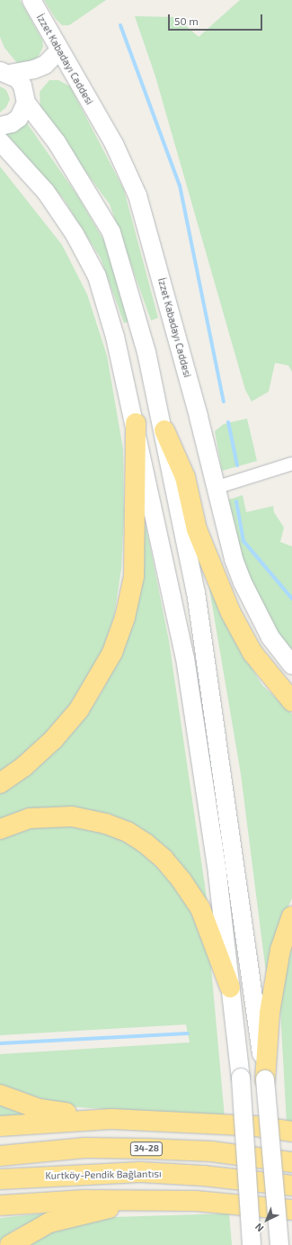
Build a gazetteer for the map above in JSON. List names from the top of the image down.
{
  "streets": {
    "highway": ["34-28", "Kurtköy-Pendik Bağlantısı"],
    "main road": ["İzzet Kabadayı Caddesi"]
  },
  "scale_bar": "50 m",
  "north": "bottom left"
}
